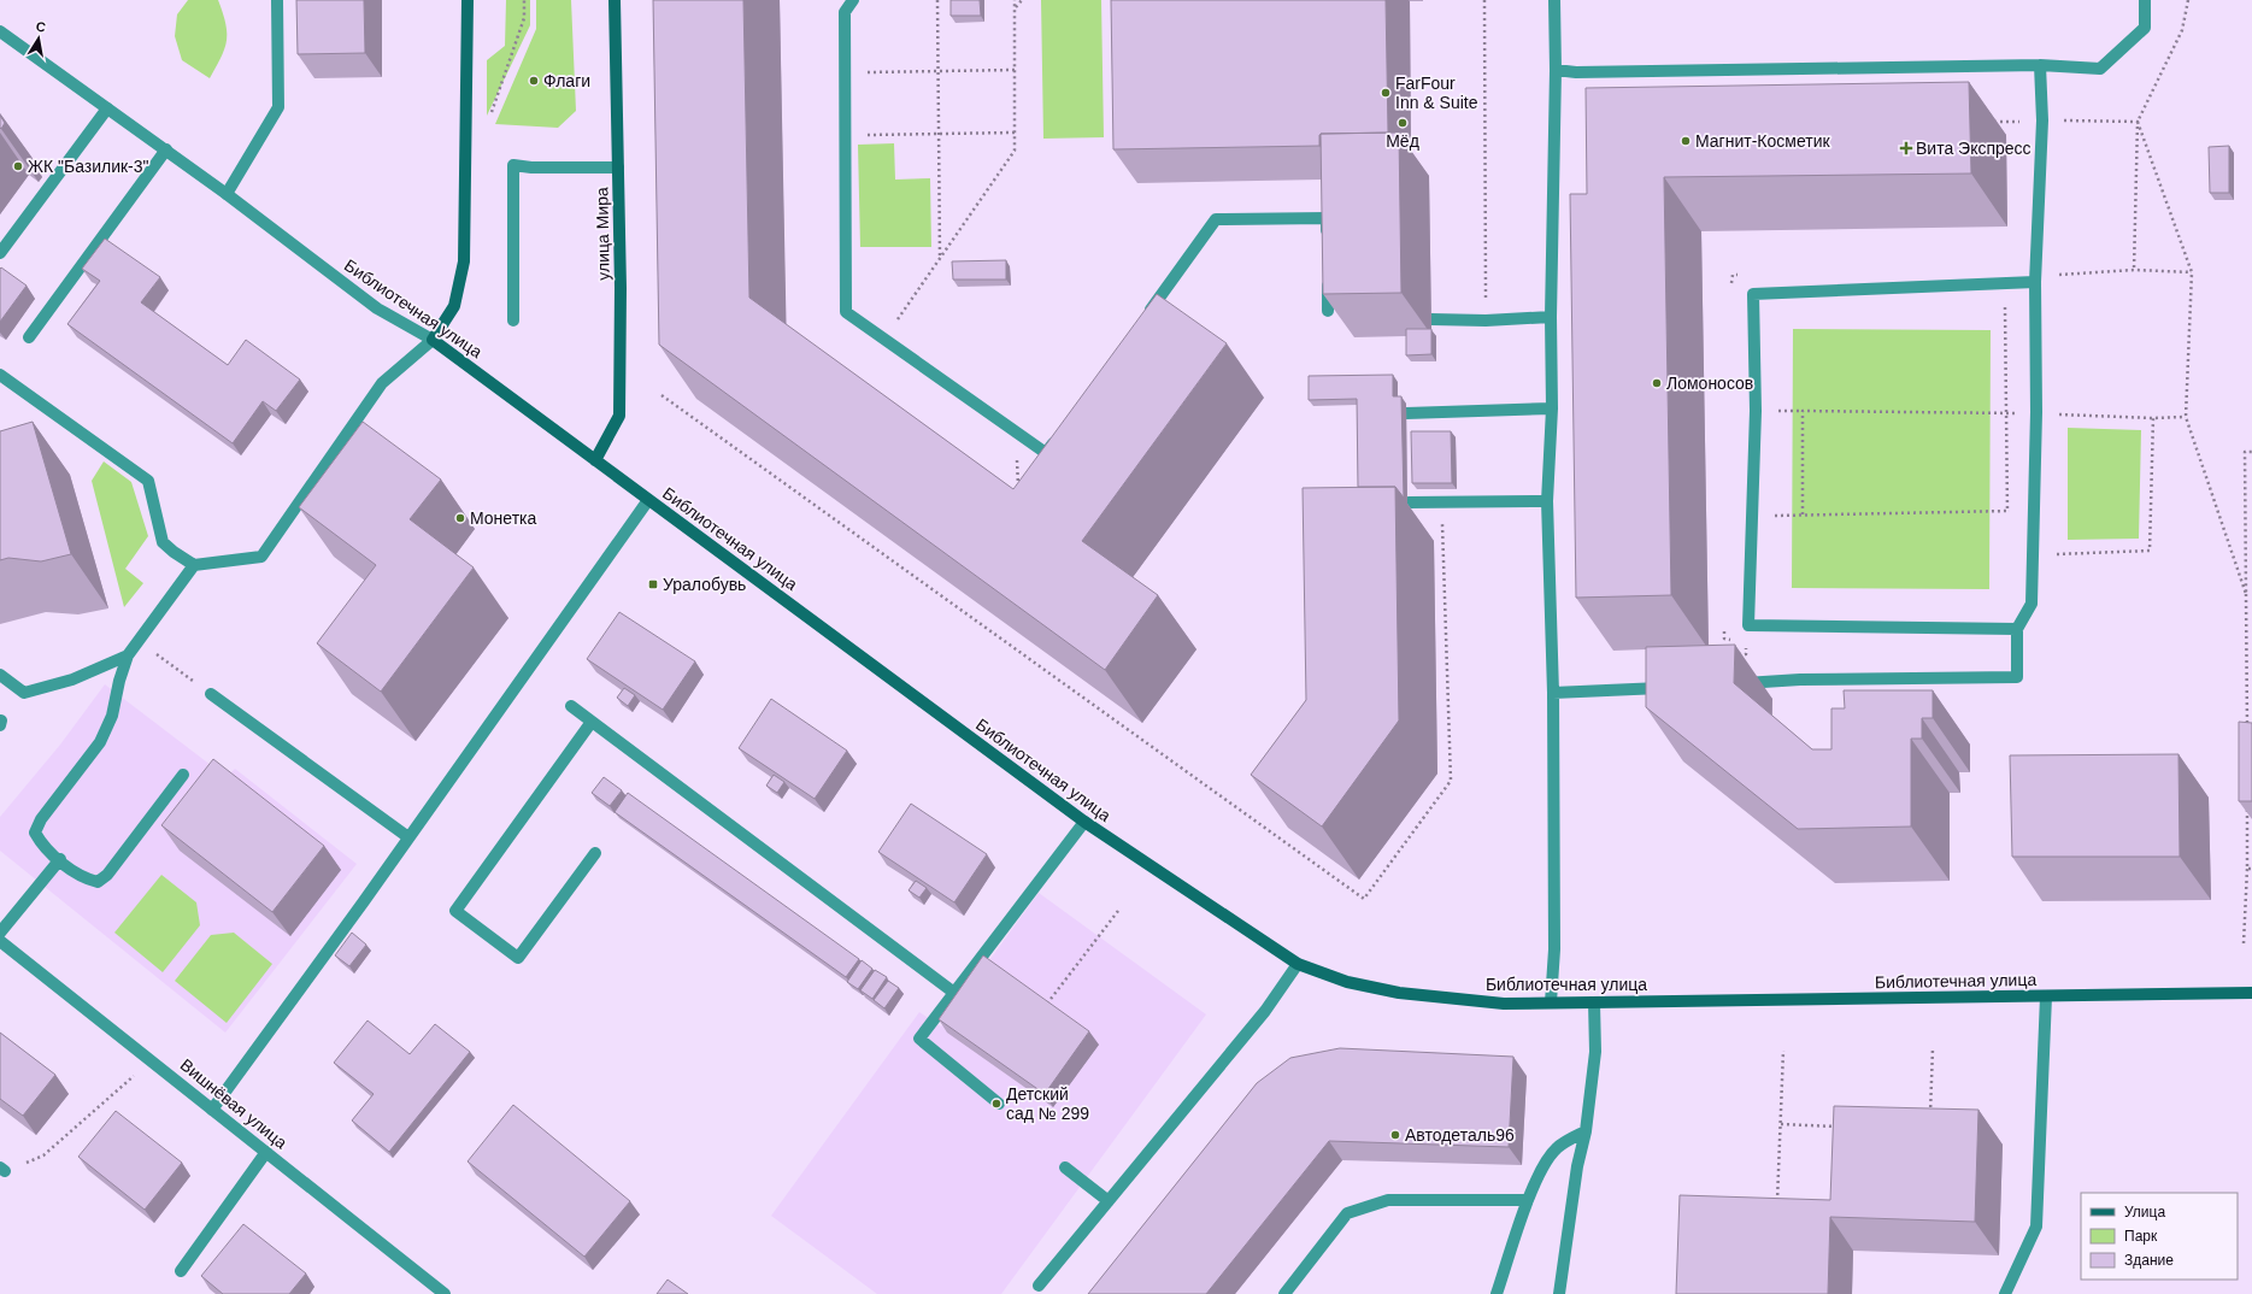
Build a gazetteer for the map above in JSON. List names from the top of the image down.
{
  "streets": {
    "street": ["улица Мира", "Библиотечная улица", "Вишнёвая улица"]
  },
  "crossings": [
    ["улица Мира", "Библиотечная улица"]
  ],
  "places": {
    "other": [
      "Флаги",
      "FarFour Inn & Suite",
      "Мёд",
      "Магнит-Косметик",
      "ЖК \"Базилик-3\"",
      "Ломоносов",
      "Монетка",
      "Детский сад № 299",
      "Автодеталь96"
    ],
    "health": ["Вита Экспресс"],
    "transit": ["Уралобувь"]
  },
  "legend": ["Улица", "Парк", "Здание"],
  "north": "top"
}
